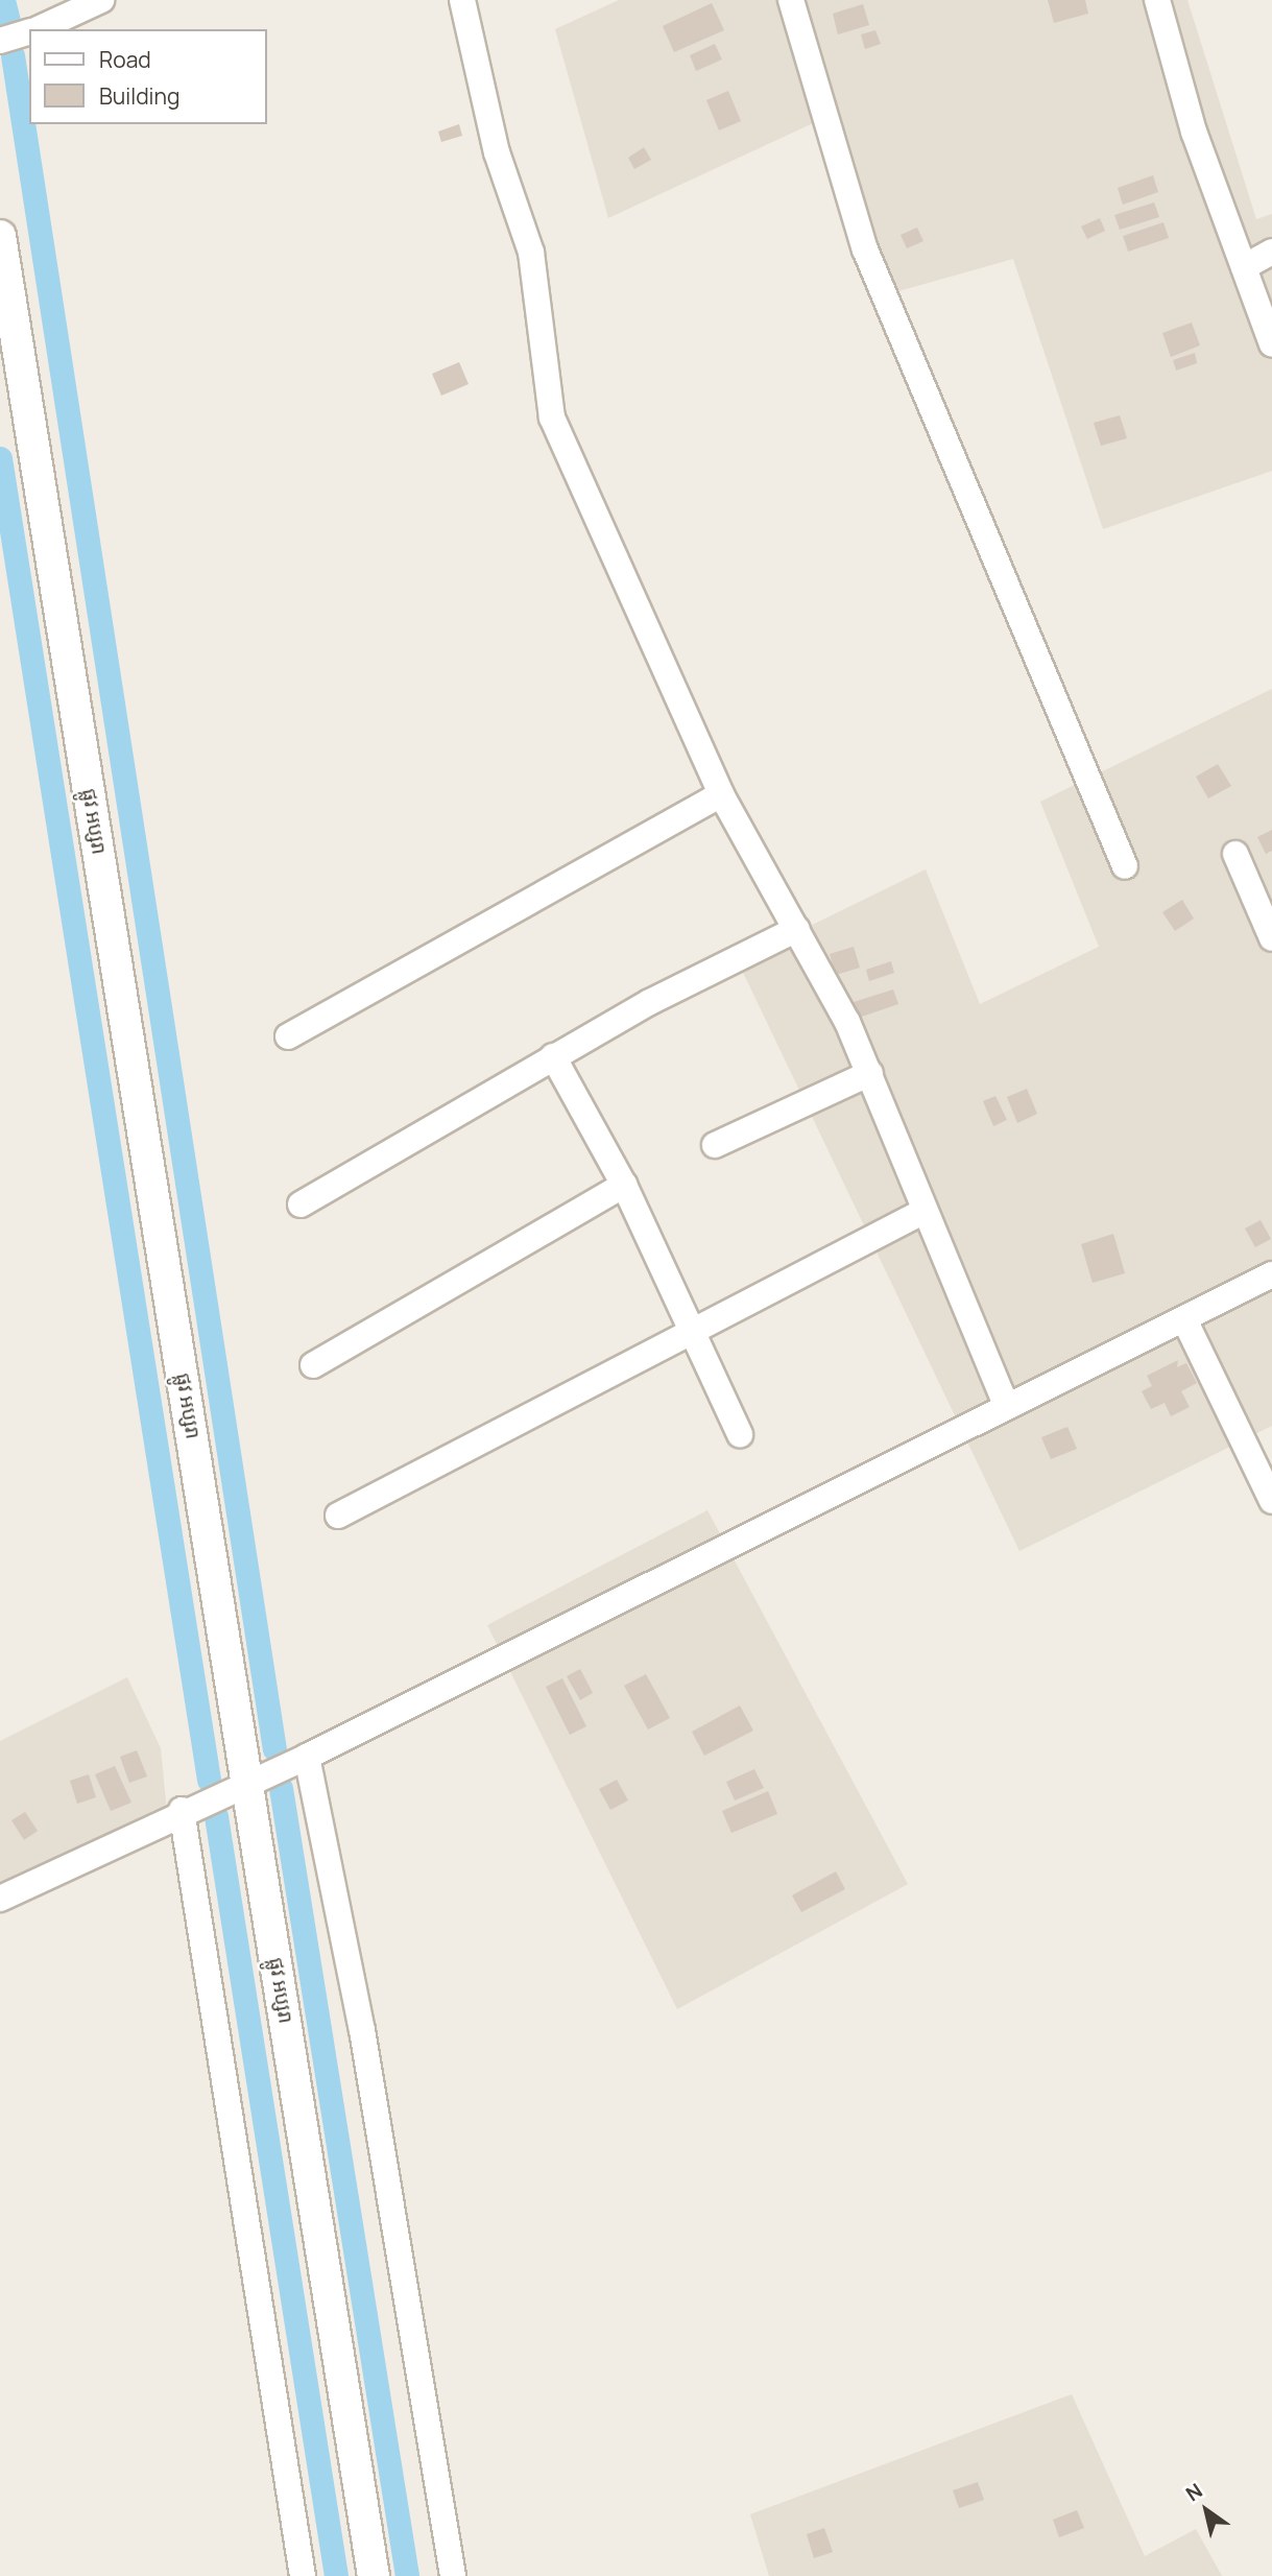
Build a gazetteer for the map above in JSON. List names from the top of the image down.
{
  "streets": {
    "street": ["ផ្លូវ អប្សរា"]
  },
  "legend": ["Road", "Building"],
  "north": "top left"
}
